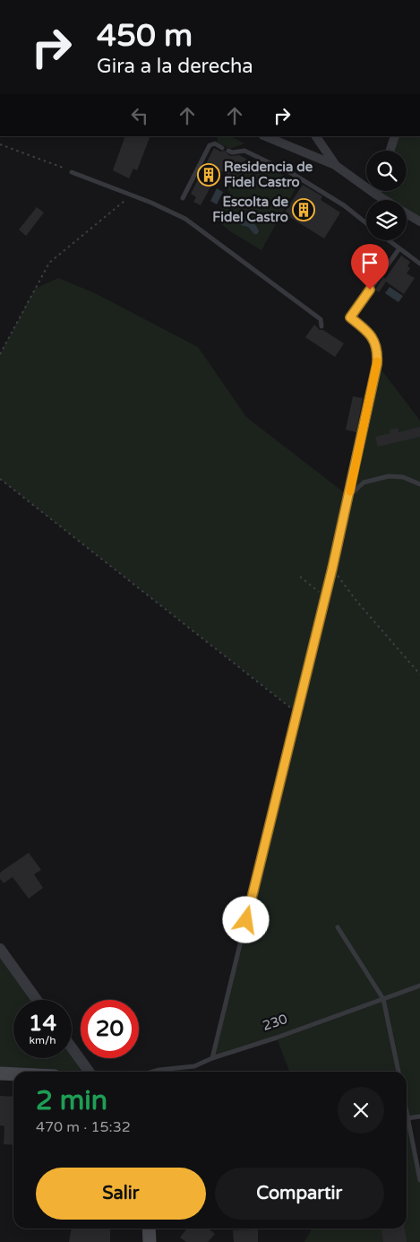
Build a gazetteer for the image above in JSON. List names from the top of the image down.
{
  "streets": {
    "lane": ["230"]
  },
  "places": {
    "building": ["Residencia de Fidel Castro", "Escolta de Fidel Castro"]
  },
  "page": {
    "turn": ["450 m", "Gira a la derecha"],
    "speed": "14 km/h",
    "limit": "20",
    "heading": ["2 min", "470 m · 15:32"],
    "buttons": ["Salir", "Compartir"]
  }
}
